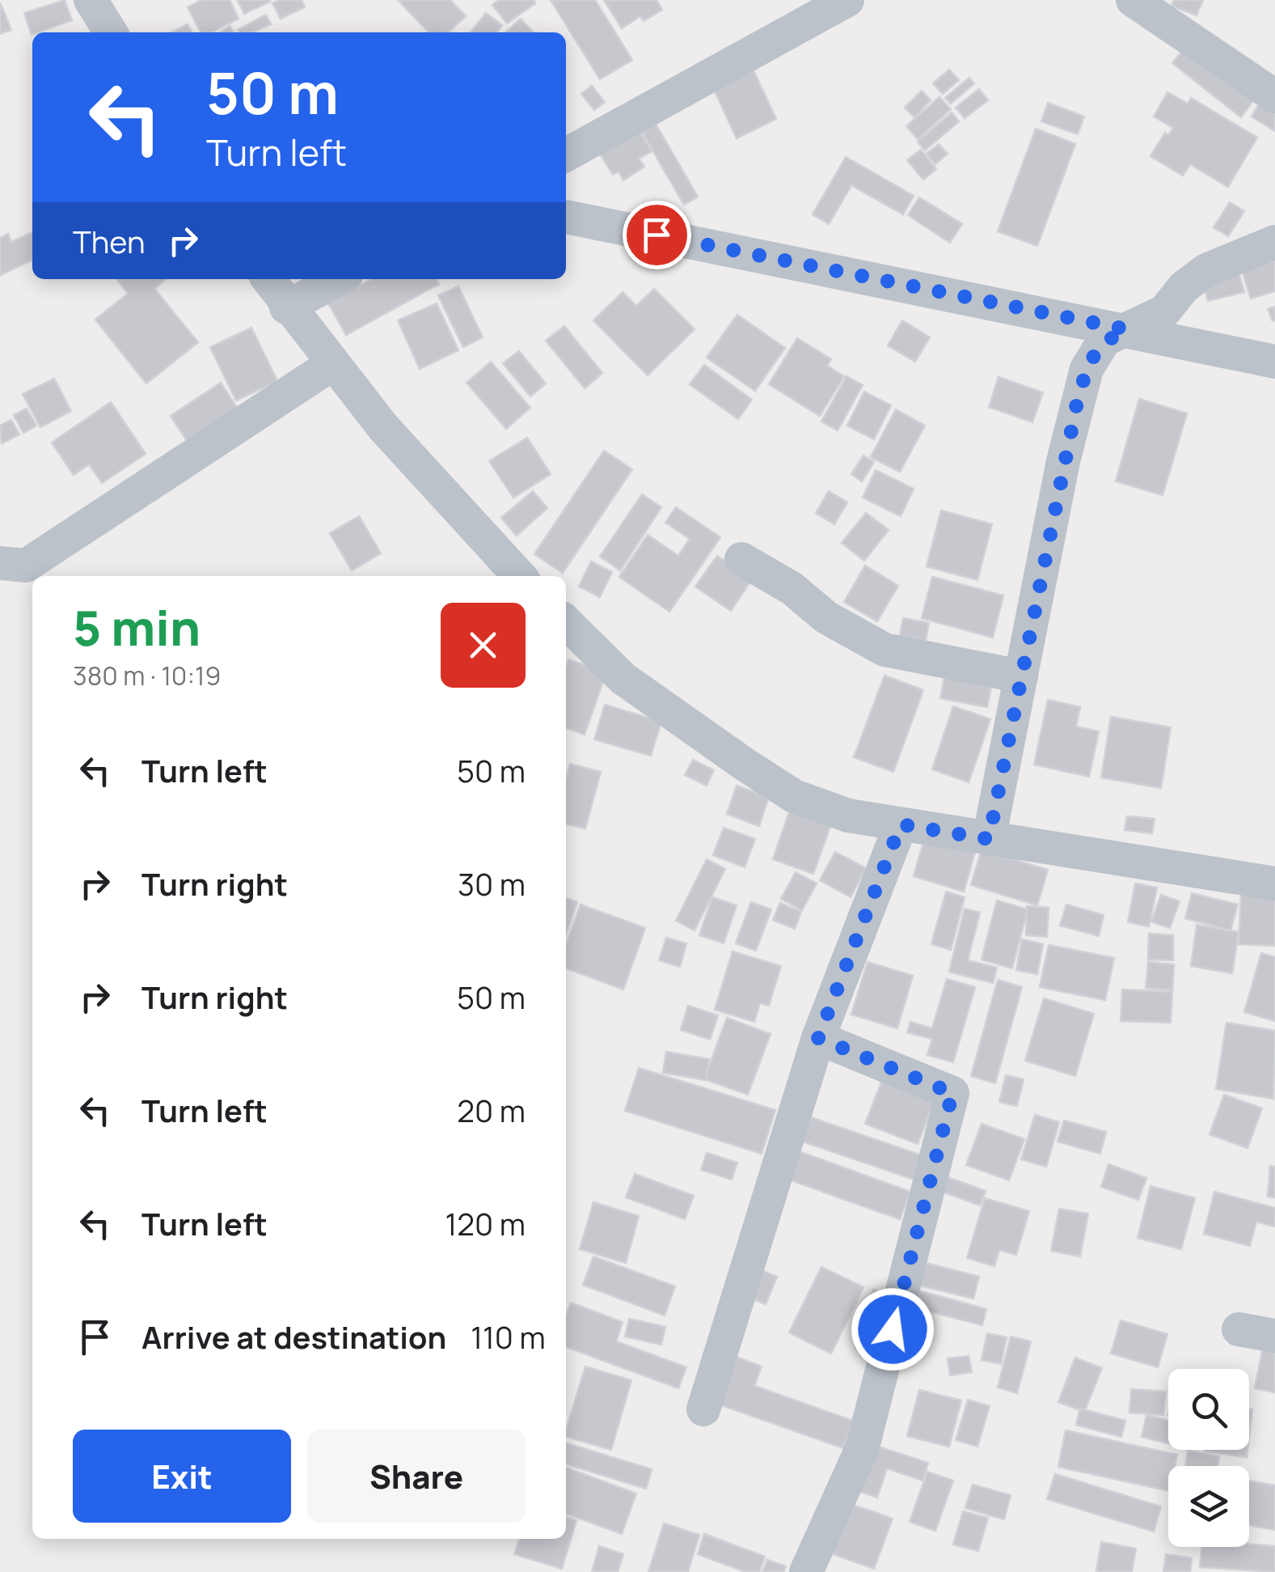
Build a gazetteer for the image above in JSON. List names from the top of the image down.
{
  "page": {
    "turn": ["50 m", "Turn left"],
    "then": "Then",
    "heading": ["5 min", "380 m · 10:19"],
    "list": [
      {
        "name": "Turn left",
        "value": "50 m"
      },
      {
        "name": "Turn right",
        "value": "30 m"
      },
      {
        "name": "Turn right",
        "value": "50 m"
      },
      {
        "name": "Turn left",
        "value": "20 m"
      },
      {
        "name": "Turn left",
        "value": "120 m"
      },
      {
        "name": "Arrive at destination",
        "value": "110 m"
      }
    ],
    "buttons": ["Exit", "Share"]
  }
}
